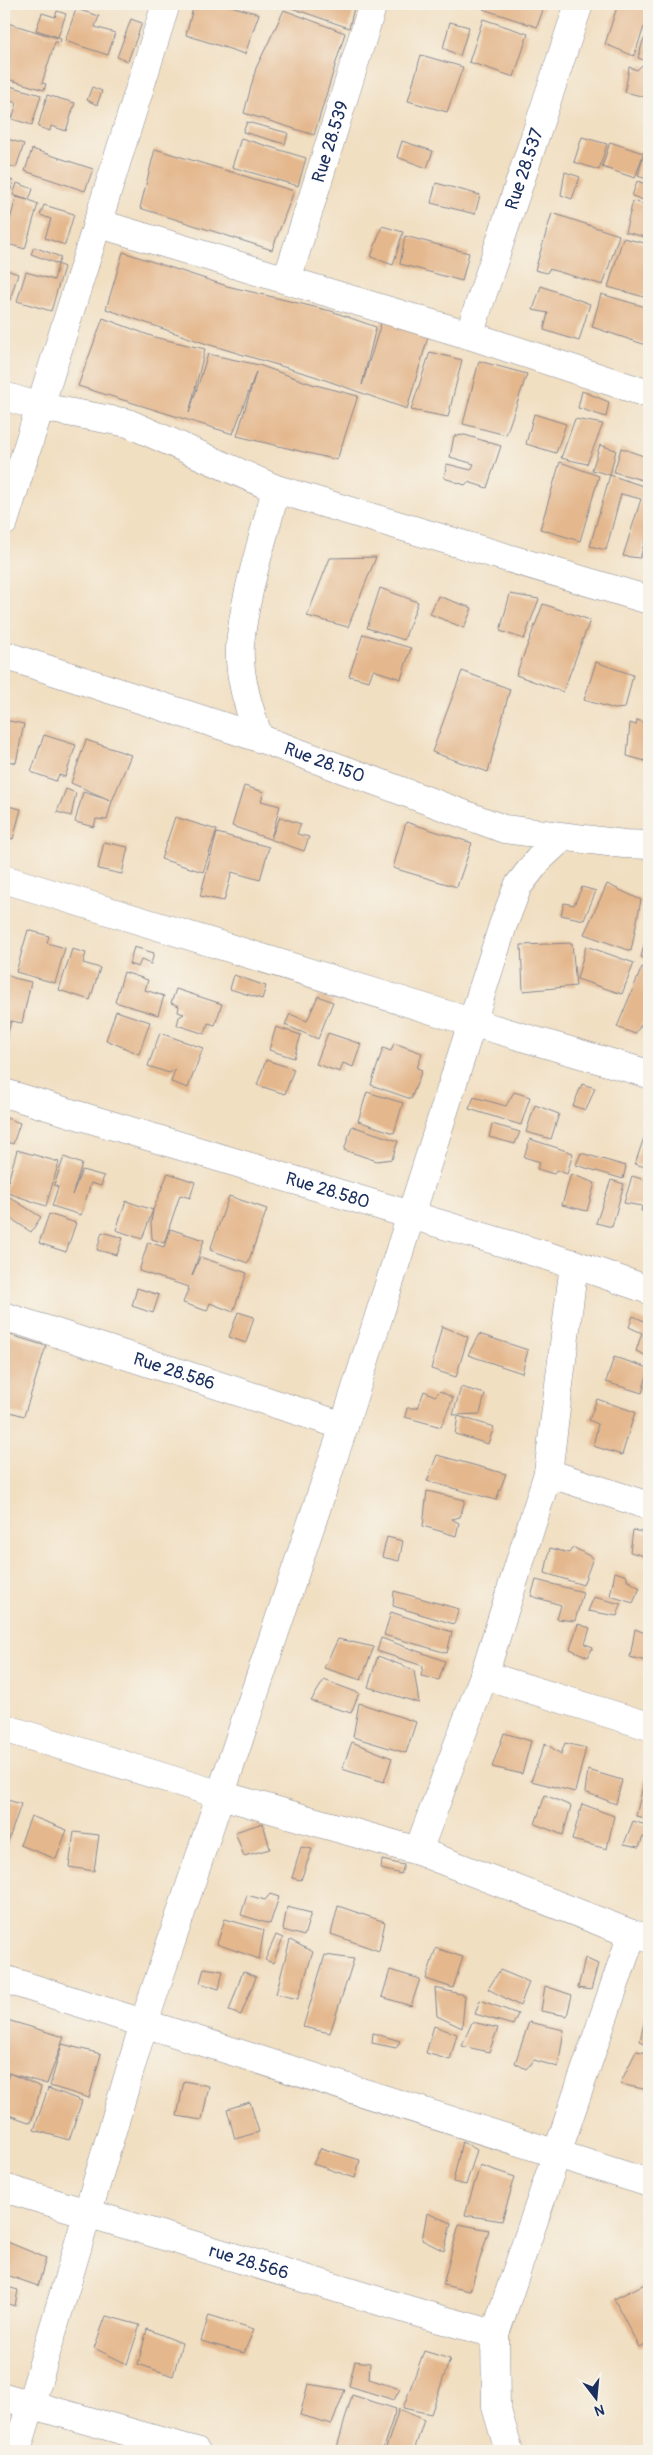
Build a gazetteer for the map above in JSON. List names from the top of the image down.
{
  "streets": {
    "street": [
      "Rue 28.539",
      "Rue 28.537",
      "Rue 28.150",
      "Rue 28.580",
      "Rue 28.586",
      "rue 28.566"
    ]
  },
  "north": "bottom"
}
